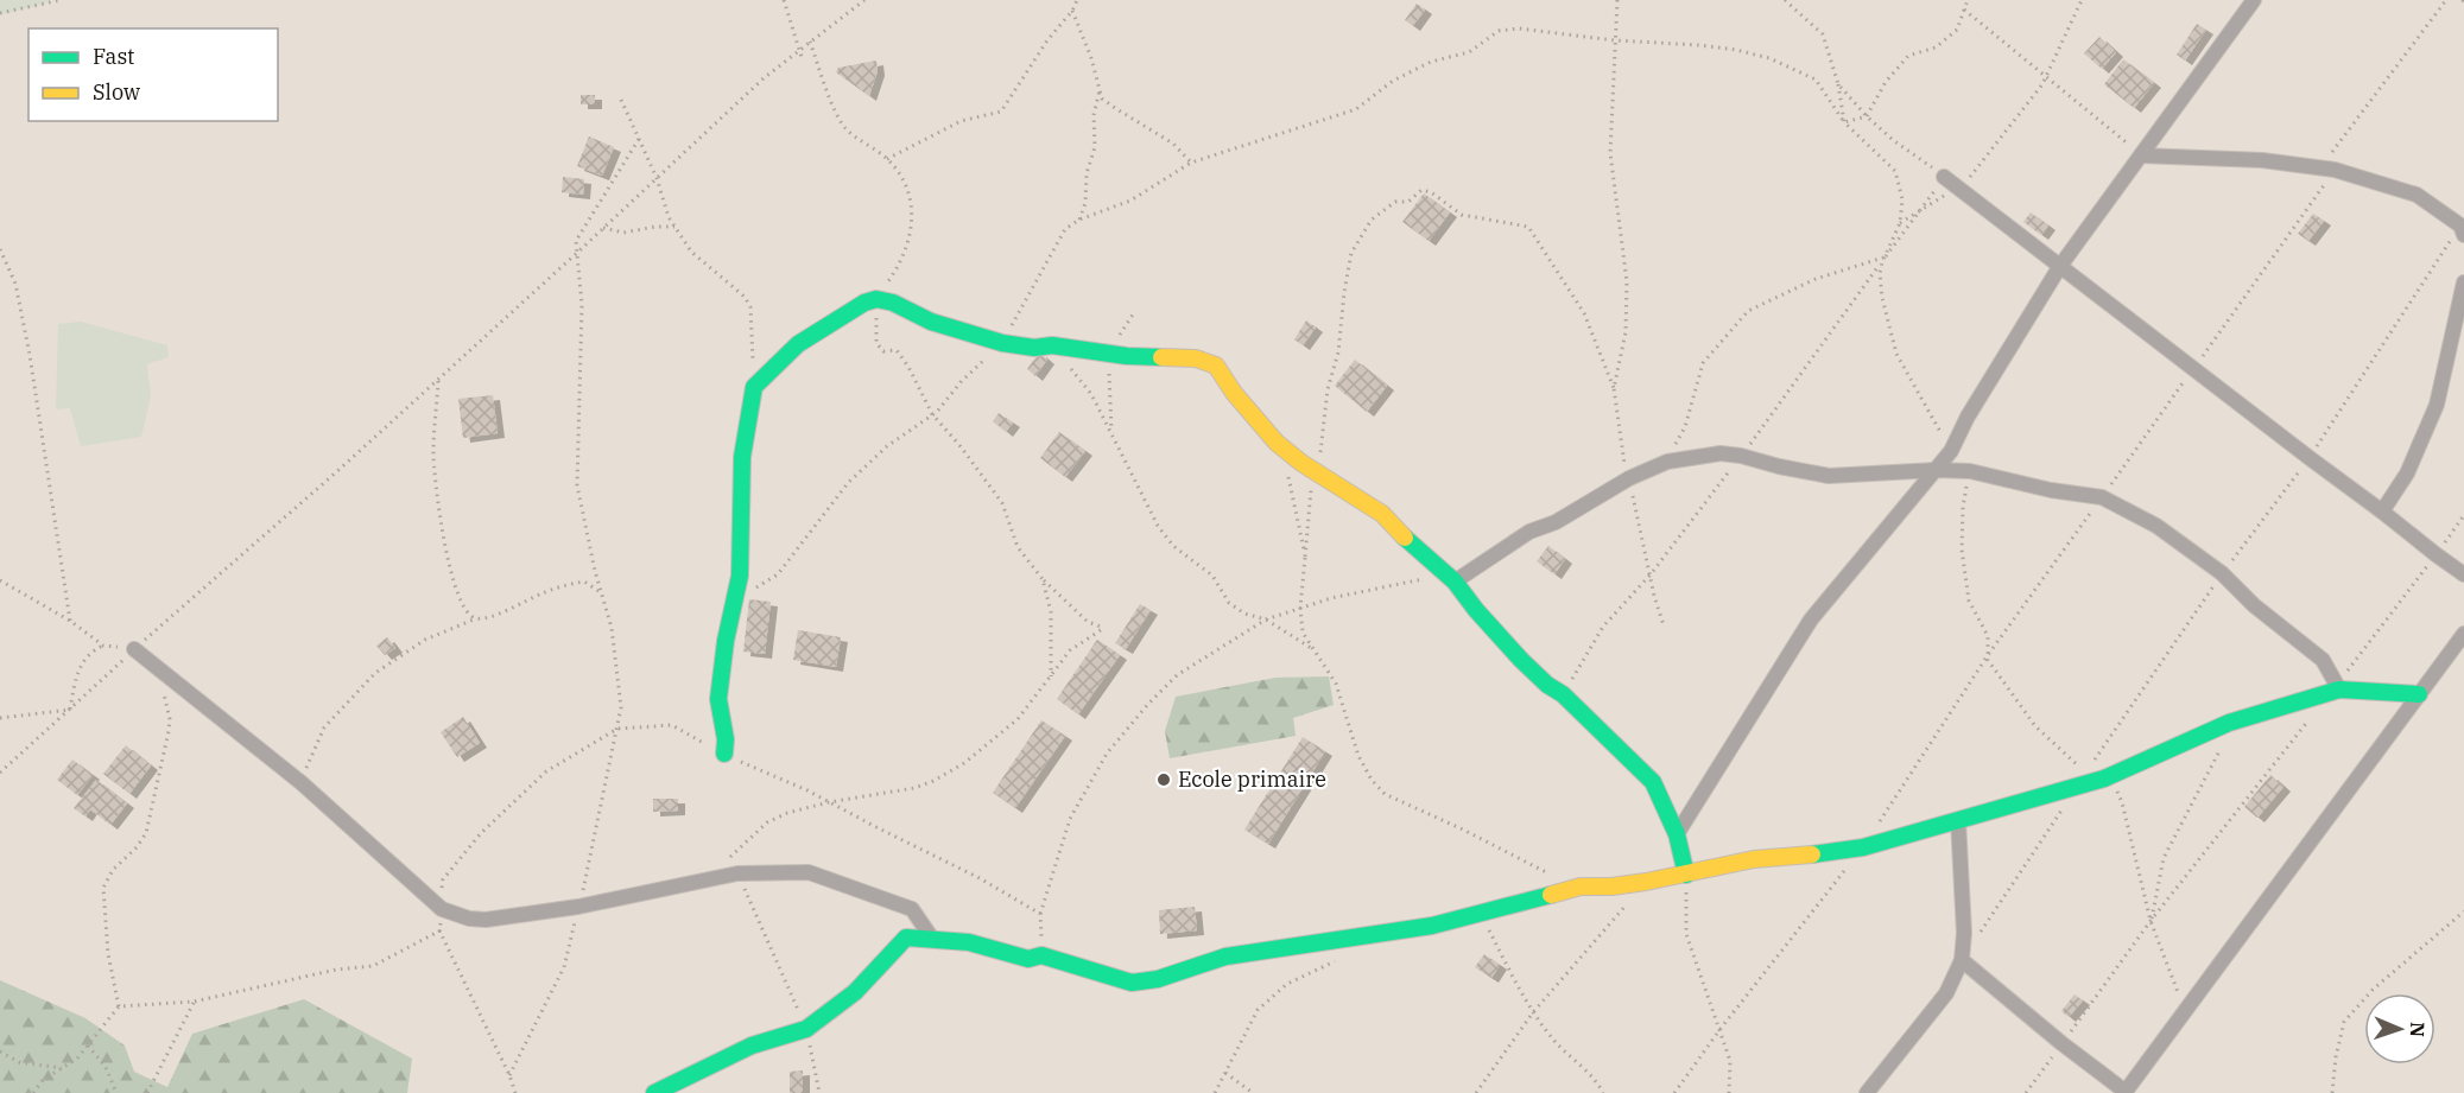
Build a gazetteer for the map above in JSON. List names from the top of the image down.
{
  "places": ["Ecole primaire"],
  "legend": ["Fast", "Slow"],
  "north": "right"
}
